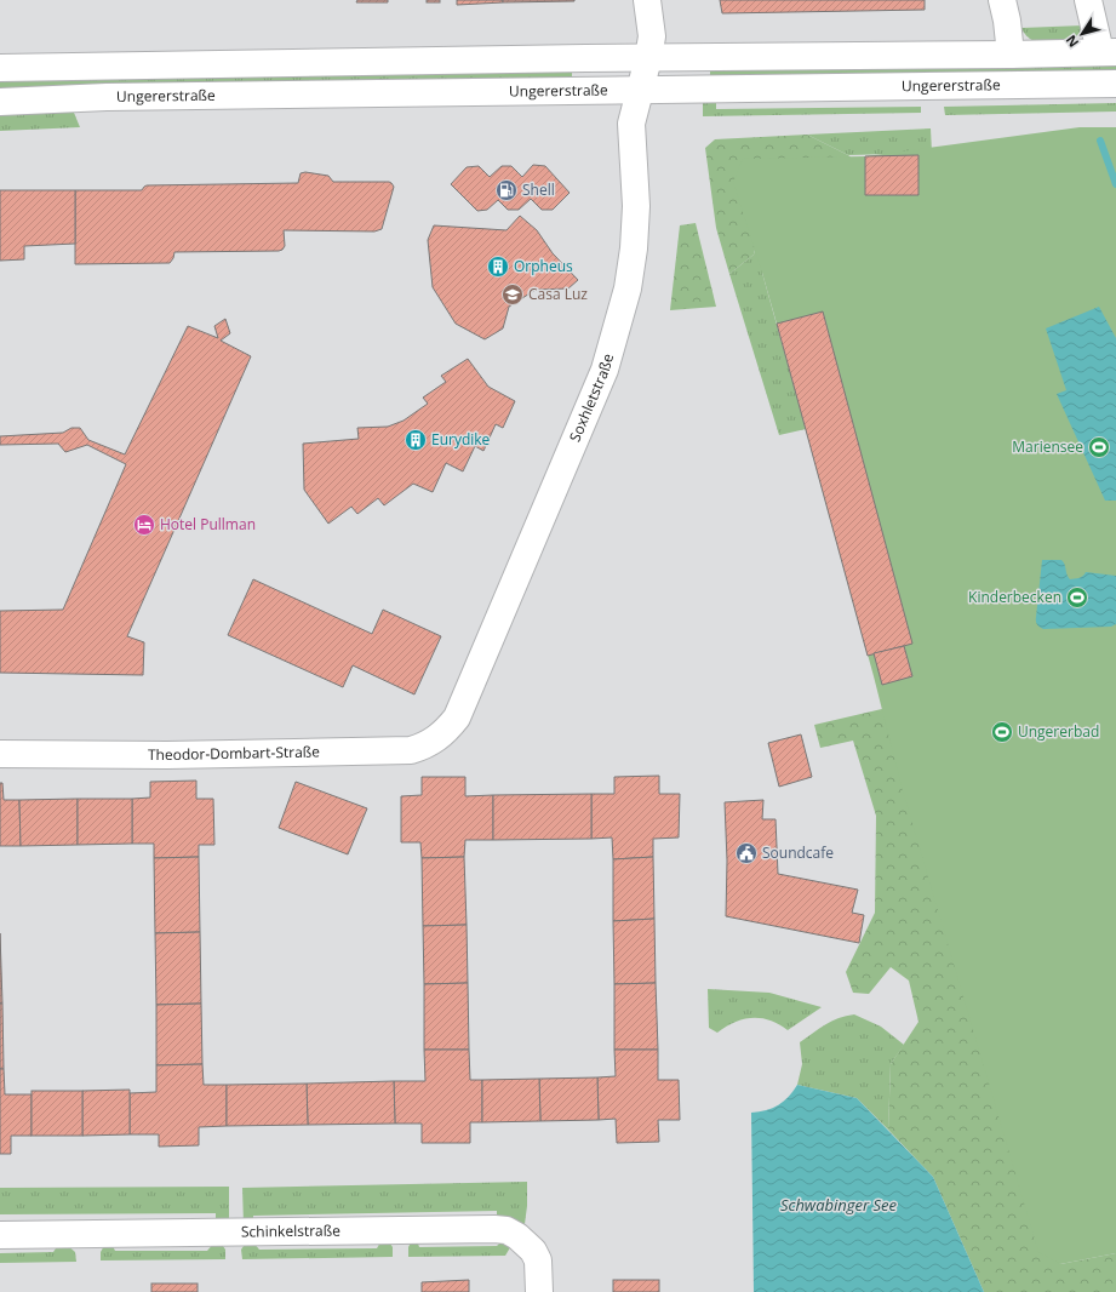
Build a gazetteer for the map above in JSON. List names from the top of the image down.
{
  "streets": {
    "main road": [
      "Ungererstraße",
      "Soxhletstraße",
      "Theodor-Dombart-Straße",
      "Schinkelstraße"
    ]
  },
  "crossings": [
    ["Ungererstraße", "Soxhletstraße"],
    ["Soxhletstraße", "Theodor-Dombart-Straße"]
  ],
  "water": ["Schwabinger See"],
  "places": {
    "fuel station": ["Shell"],
    "building": ["Orpheus", "Eurydike"],
    "school or university": ["Casa Luz"],
    "sports": ["Mariensee", "Kinderbecken", "Ungererbad"],
    "hotel": ["Hotel Pullman"],
    "public building": ["Soundcafe"]
  },
  "north": "bottom left"
}
